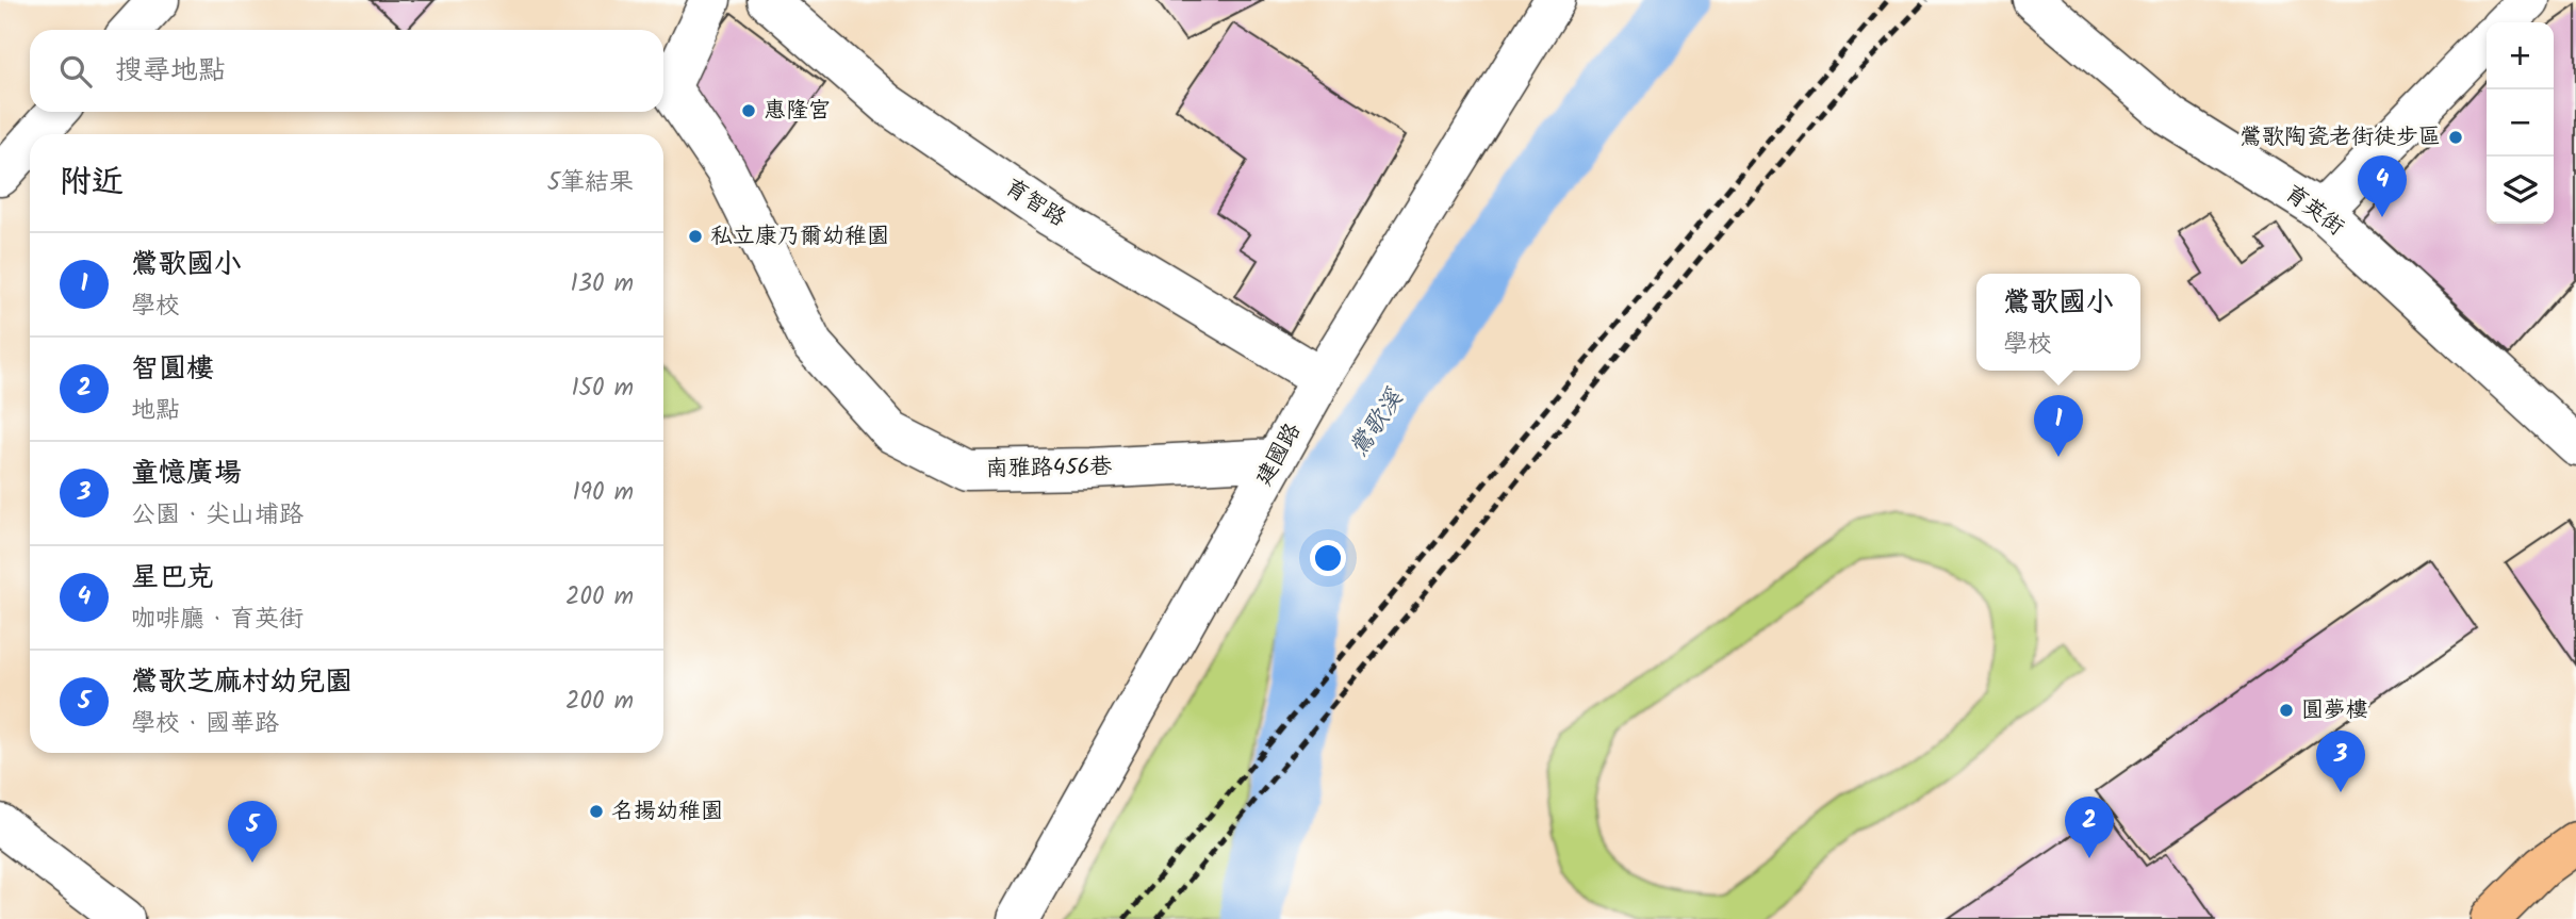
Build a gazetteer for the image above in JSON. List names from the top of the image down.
{
  "streets": {
    "street": [
      "育智路",
      "育英街",
      "建國路",
      "南雅路456巷"
    ]
  },
  "crossings": [
    ["育智路", "建國路"],
    ["建國路", "南雅路456巷"]
  ],
  "water": ["鶯歌溪"],
  "places": [
    "惠隆宮",
    "鶯歌陶瓷老街徒步區",
    "私立康乃爾幼稚園",
    "圓夢樓",
    "名揚幼稚園"
  ],
  "page": {
    "map_buttons": ["+", "−"],
    "search": "搜尋地點",
    "heading": ["附近", "5筆結果"],
    "pins": [
      "4",
      "1",
      "3",
      "2",
      "5"
    ],
    "list": [
      {
        "mark": "1",
        "name": "鶯歌國小",
        "note": "學校",
        "value": "130 m"
      },
      {
        "mark": "2",
        "name": "智圓樓",
        "note": "地點",
        "value": "150 m"
      },
      {
        "mark": "3",
        "name": "童憶廣場",
        "note": "公園 · 尖山埔路",
        "value": "190 m"
      },
      {
        "mark": "4",
        "name": "星巴克",
        "note": "咖啡廳 · 育英街",
        "value": "200 m"
      },
      {
        "mark": "5",
        "name": "鶯歌芝麻村幼兒園",
        "note": "學校 · 國華路",
        "value": "200 m"
      }
    ],
    "popup": ["鶯歌國小", "學校"]
  }
}
